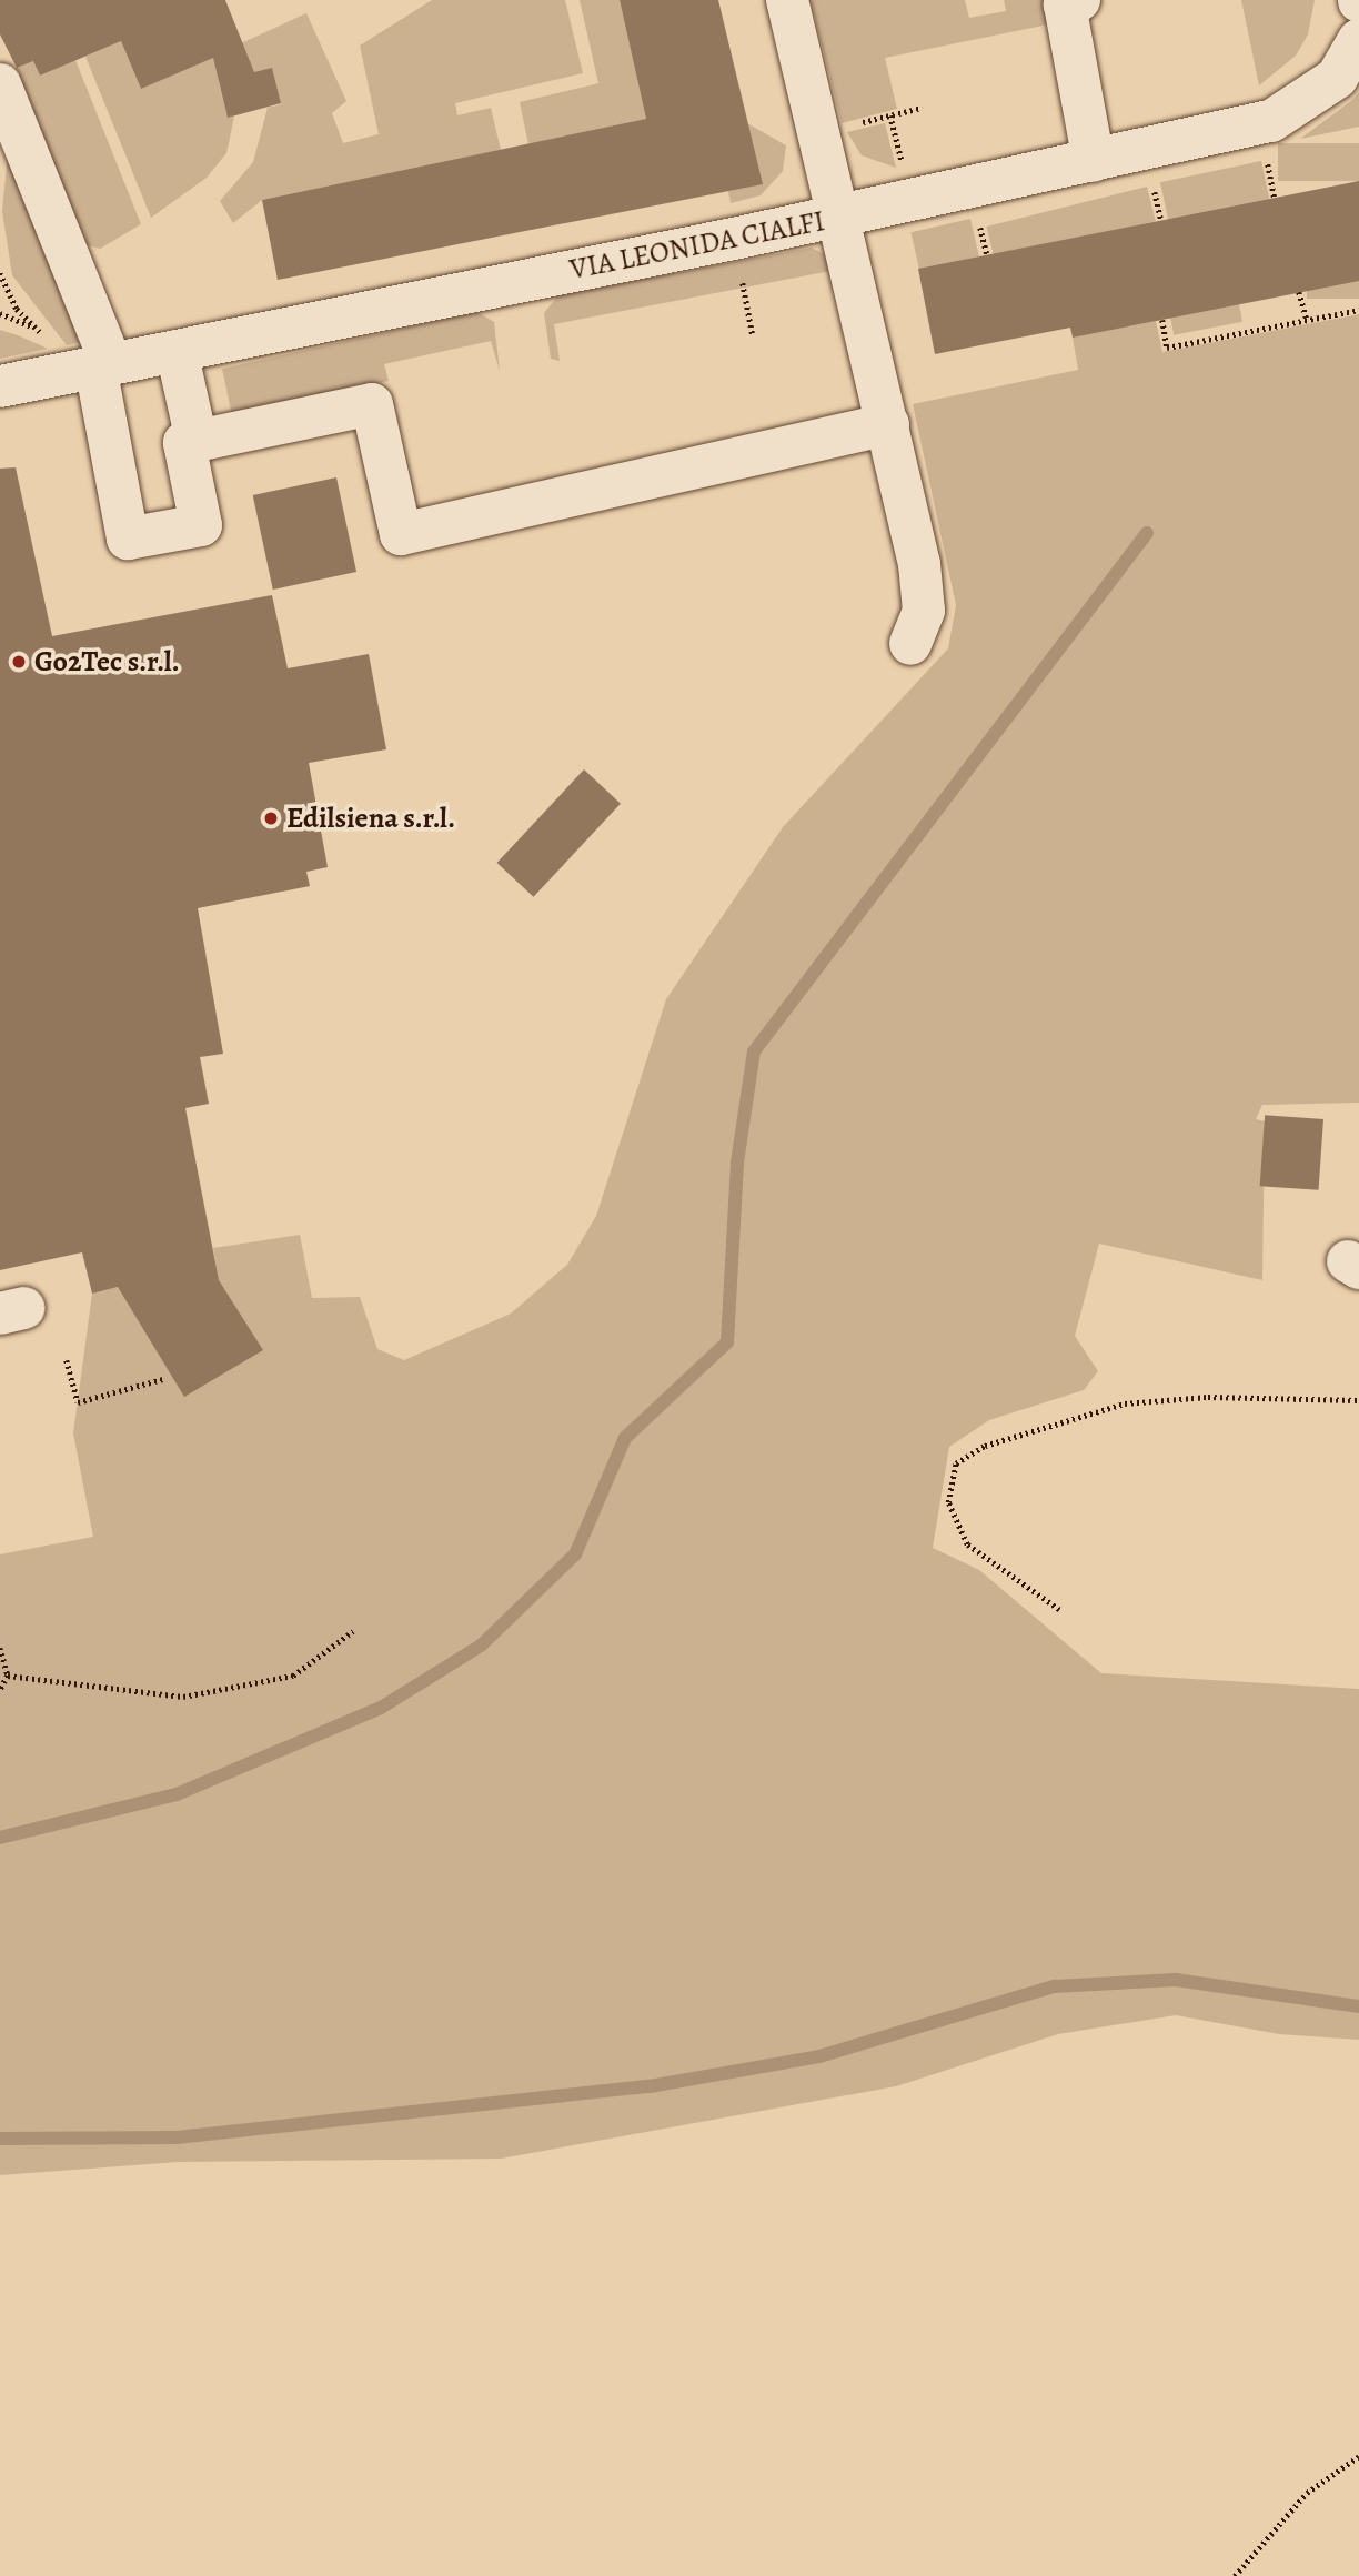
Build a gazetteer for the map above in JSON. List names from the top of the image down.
{
  "streets": {
    "street": ["VIA LEONIDA CIALFI"]
  },
  "places": ["Go2Tec s.r.l.", "Edilsiena s.r.l."]
}
